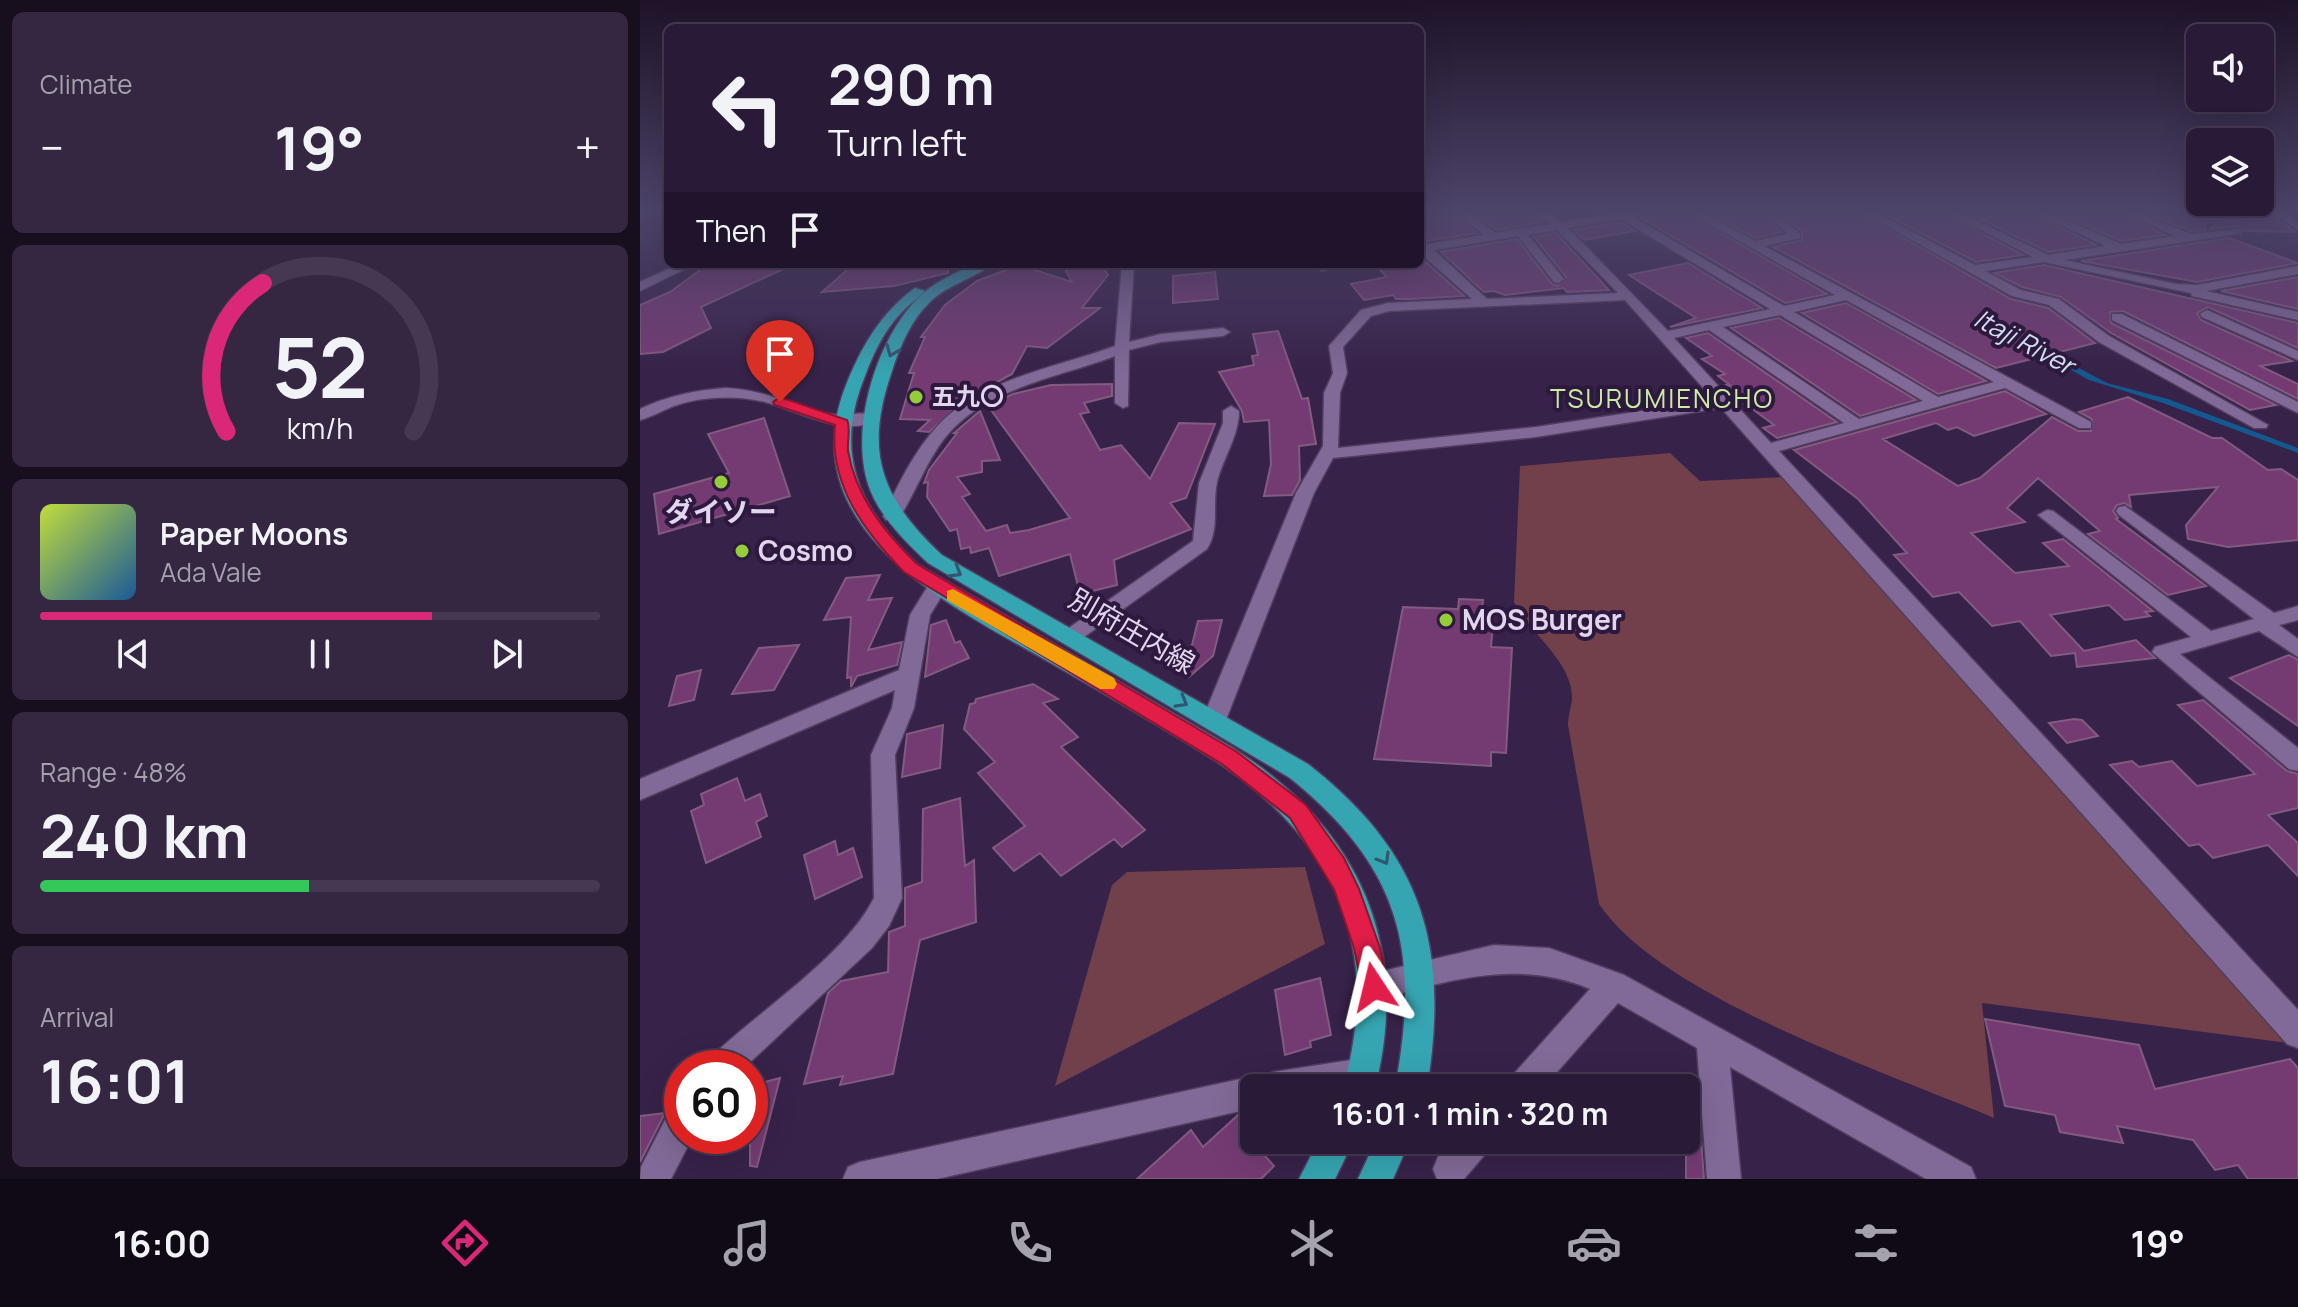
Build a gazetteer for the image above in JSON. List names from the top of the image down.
{
  "streets": {
    "main road": ["別府庄内線"]
  },
  "districts": ["TSURUMIENCHO"],
  "water": ["Itaji River"],
  "places": [
    "五九〇",
    "ダイソー",
    "Cosmo",
    "MOS Burger"
  ],
  "page": {
    "tile": [
      "Climate",
      ["Range · 48%", "240 km"],
      ["Arrival", "16:01"]
    ],
    "turn": ["290 m", "Turn left"],
    "heat": ["−", "19°", "+"],
    "then": "Then",
    "song": ["Paper Moons", "Ada Vale"],
    "limit": "60",
    "trip": "16:01 · 1 min · 320 m",
    "tabs": ["16:00", "19°"],
    "gauge": ["52", "km/h"]
  }
}
